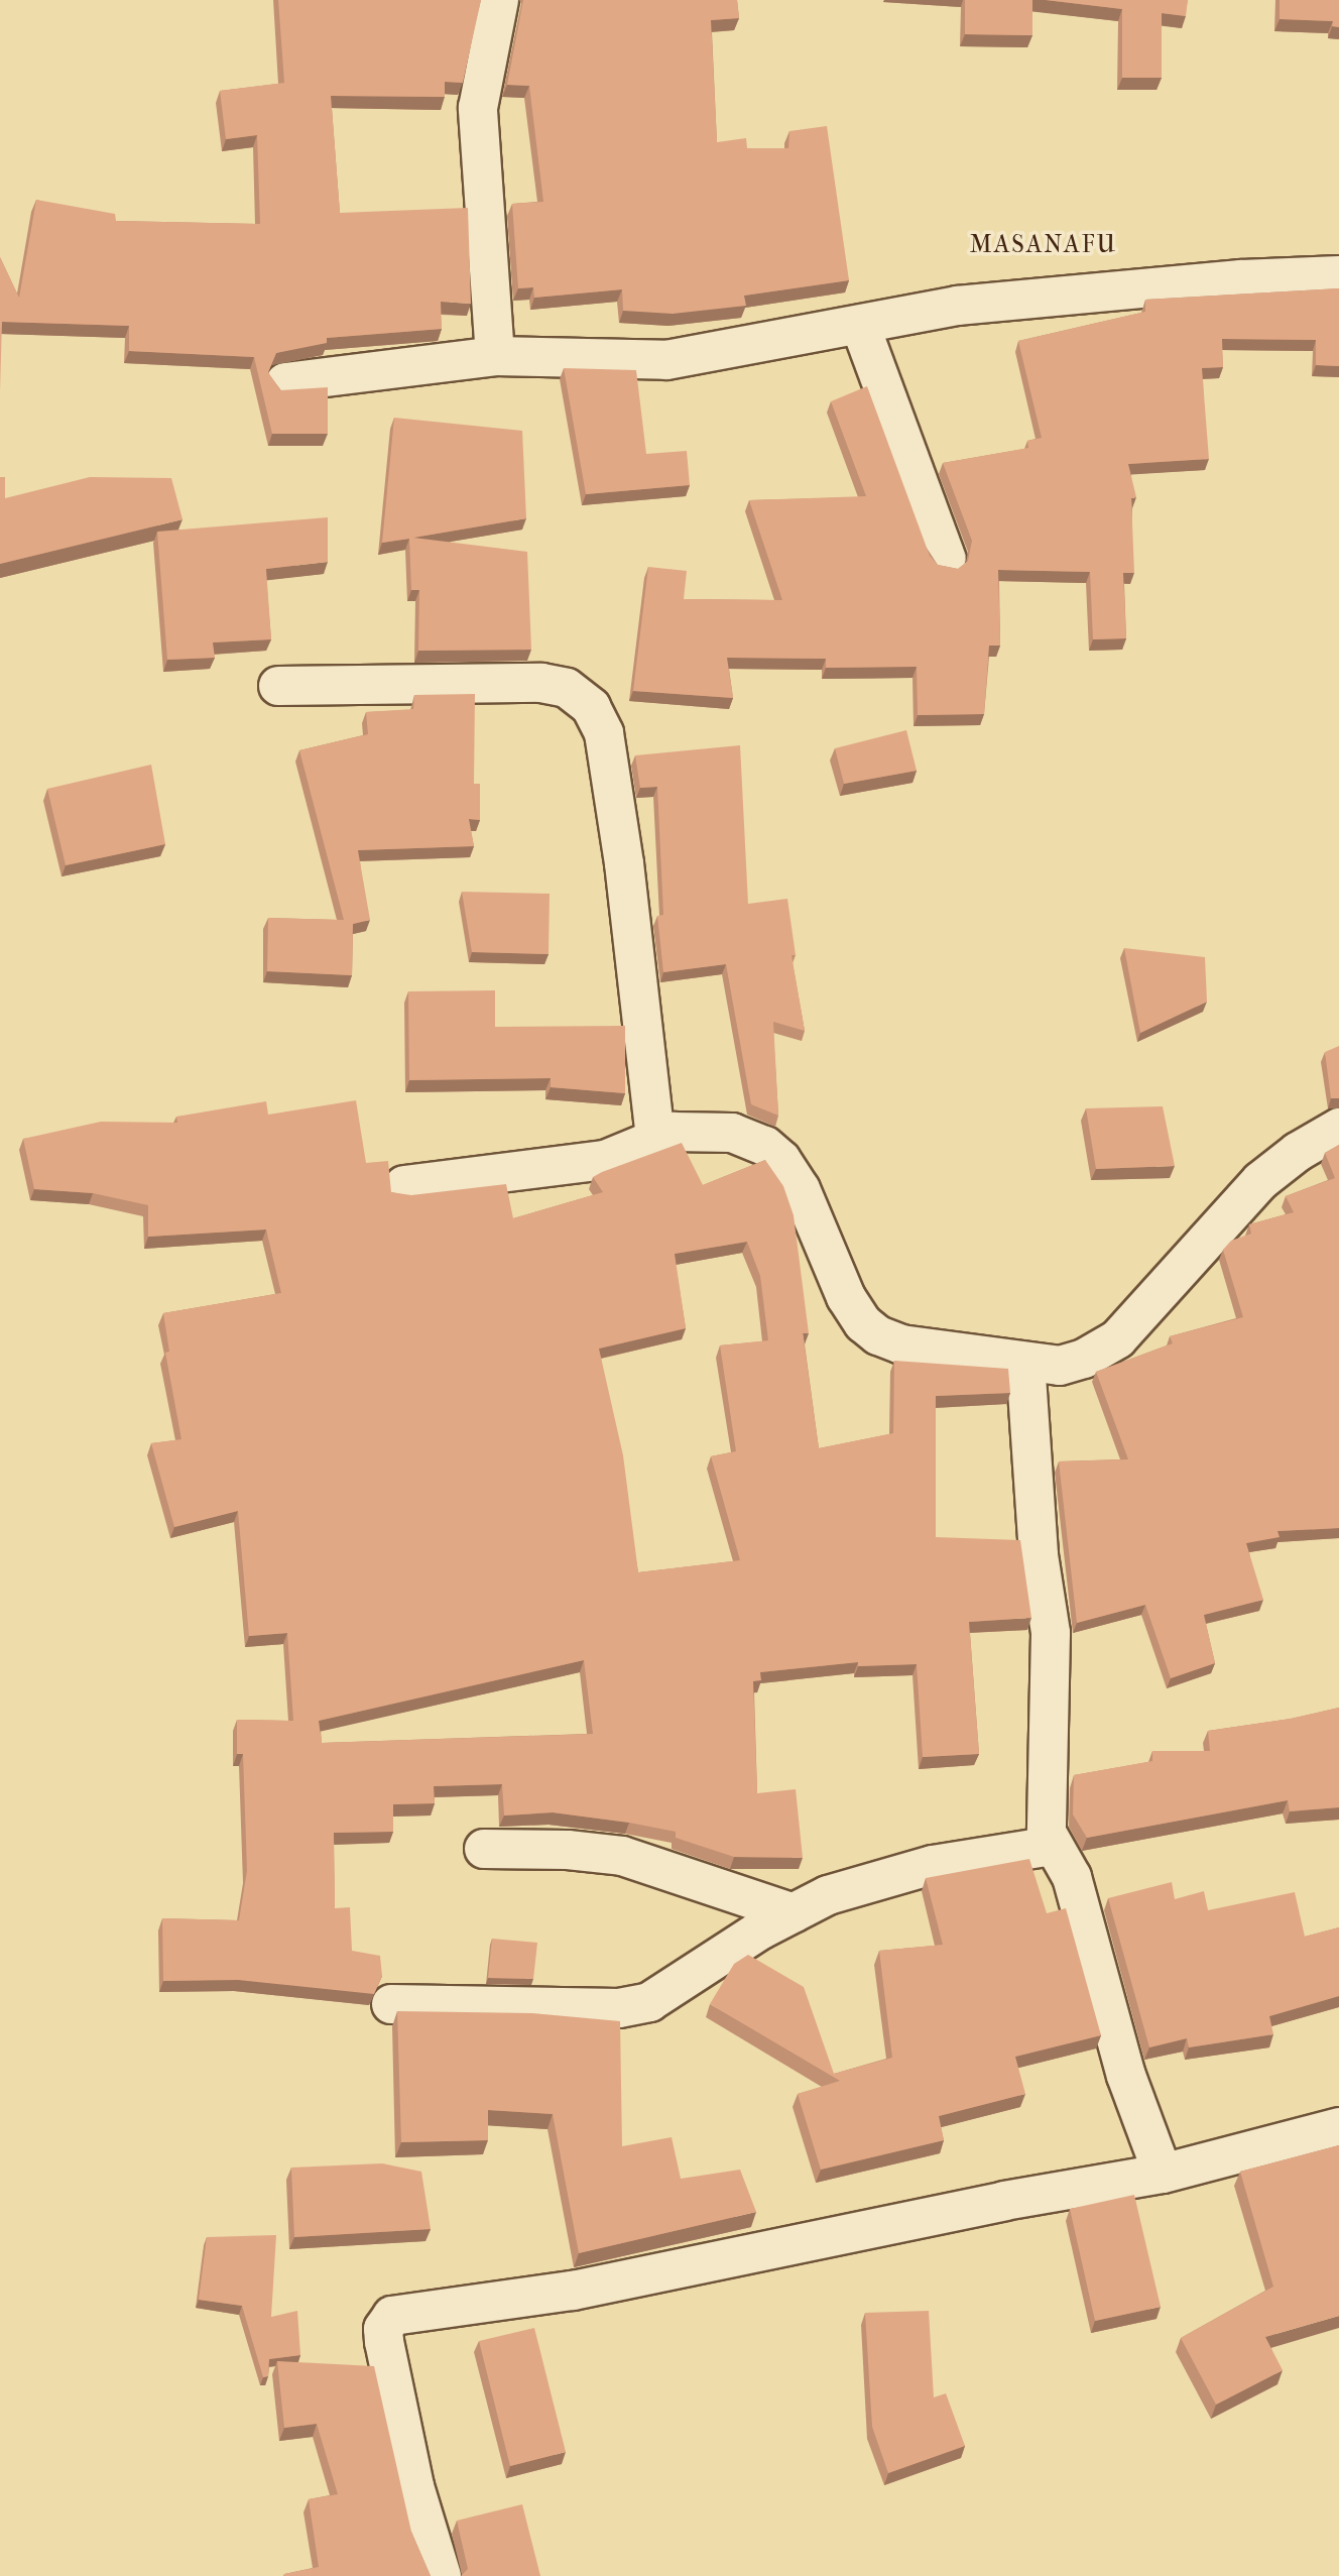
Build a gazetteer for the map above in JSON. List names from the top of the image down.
{
  "districts": ["MASANAFU"]
}
